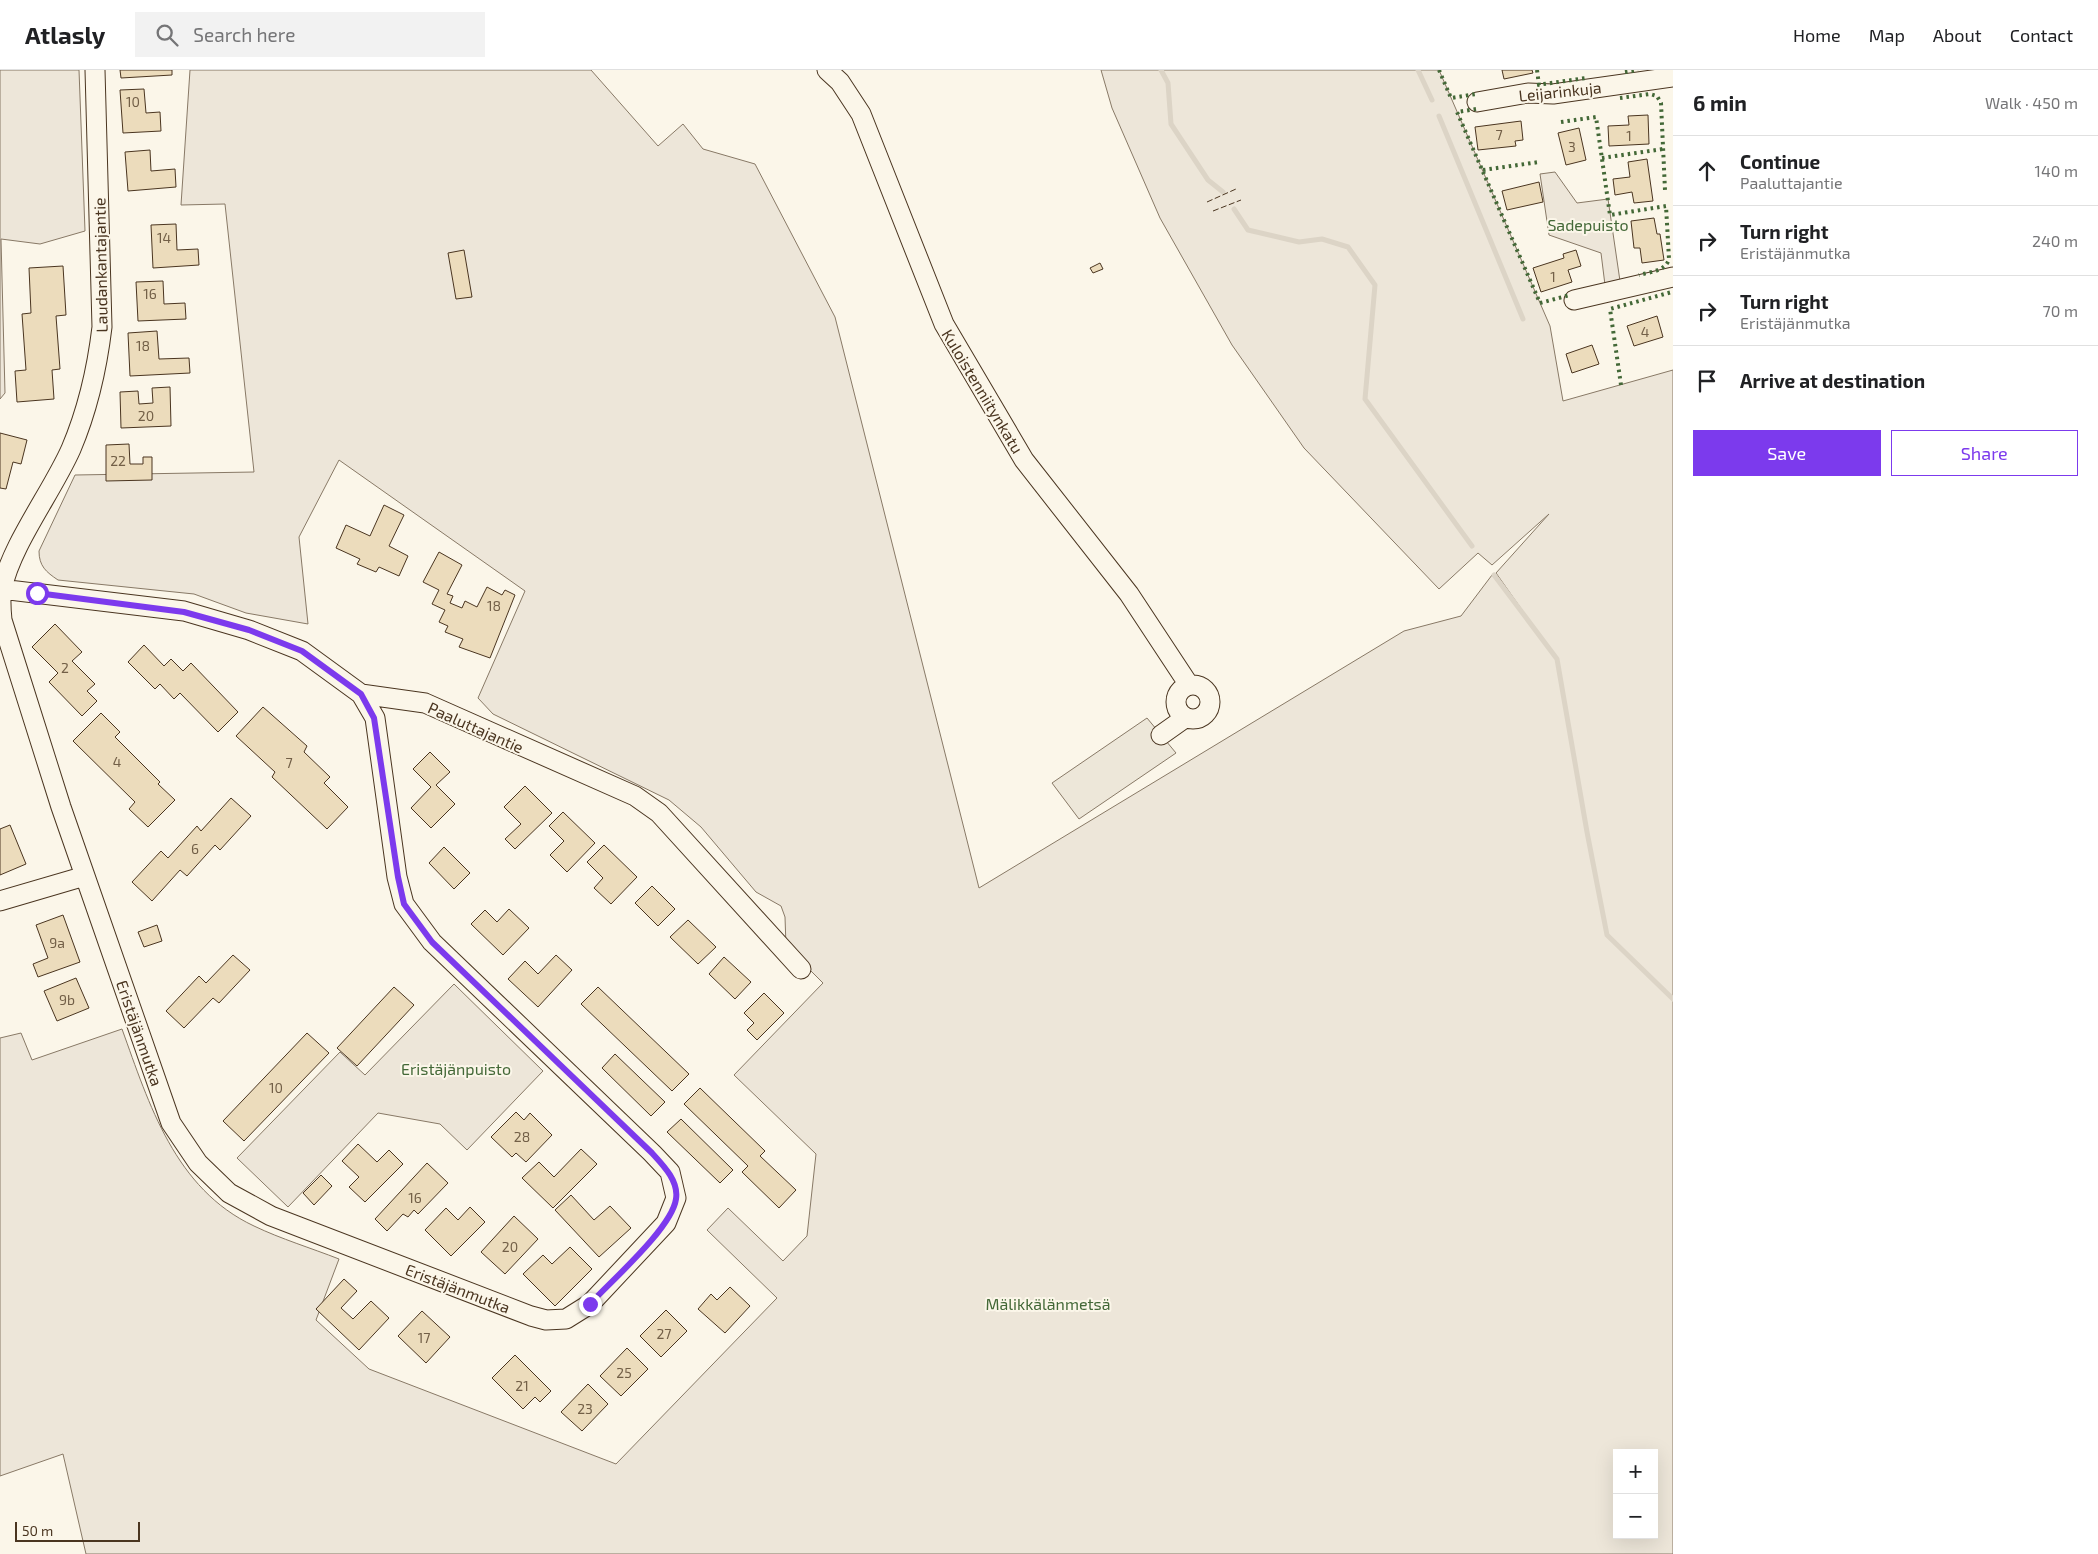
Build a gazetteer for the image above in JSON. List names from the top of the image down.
{
  "streets": {
    "street": [
      "Leijarinkuja",
      "Laudankantajantie",
      "Kuloistenniitynkatu",
      "Paaluttajantie",
      "Eristäjänmutka"
    ]
  },
  "crossings": [
    ["Laudankantajantie", "Paaluttajantie"],
    ["Laudankantajantie", "Eristäjänmutka"],
    ["Paaluttajantie", "Eristäjänmutka"]
  ],
  "parks": ["Sadepuisto", "Eristäjänpuisto", "Mälikkälänmetsä"],
  "house_numbers": [
    "10",
    "7",
    "1",
    "3",
    "14",
    "1",
    "16",
    "4",
    "18",
    "20",
    "22",
    "18",
    "2",
    "4",
    "7",
    "6",
    "9a",
    "9b",
    "10",
    "28",
    "16",
    "20",
    "27",
    "17",
    "25",
    "21",
    "23"
  ],
  "scale_bar": "50 m",
  "page": {
    "header": "Atlasly",
    "search": "Search here",
    "nav": [
      "Home",
      "Map",
      "About",
      "Contact"
    ],
    "heading": ["6 min", "Walk · 450 m"],
    "list": [
      ["Continue", "Paaluttajantie", "140 m"],
      ["Turn right", "Eristäjänmutka", "240 m"],
      ["Turn right", "Eristäjänmutka", "70 m"],
      "Arrive at destination"
    ],
    "buttons": ["Save", "Share"],
    "map_buttons": ["+", "−"],
    "scale": "50 m"
  }
}
